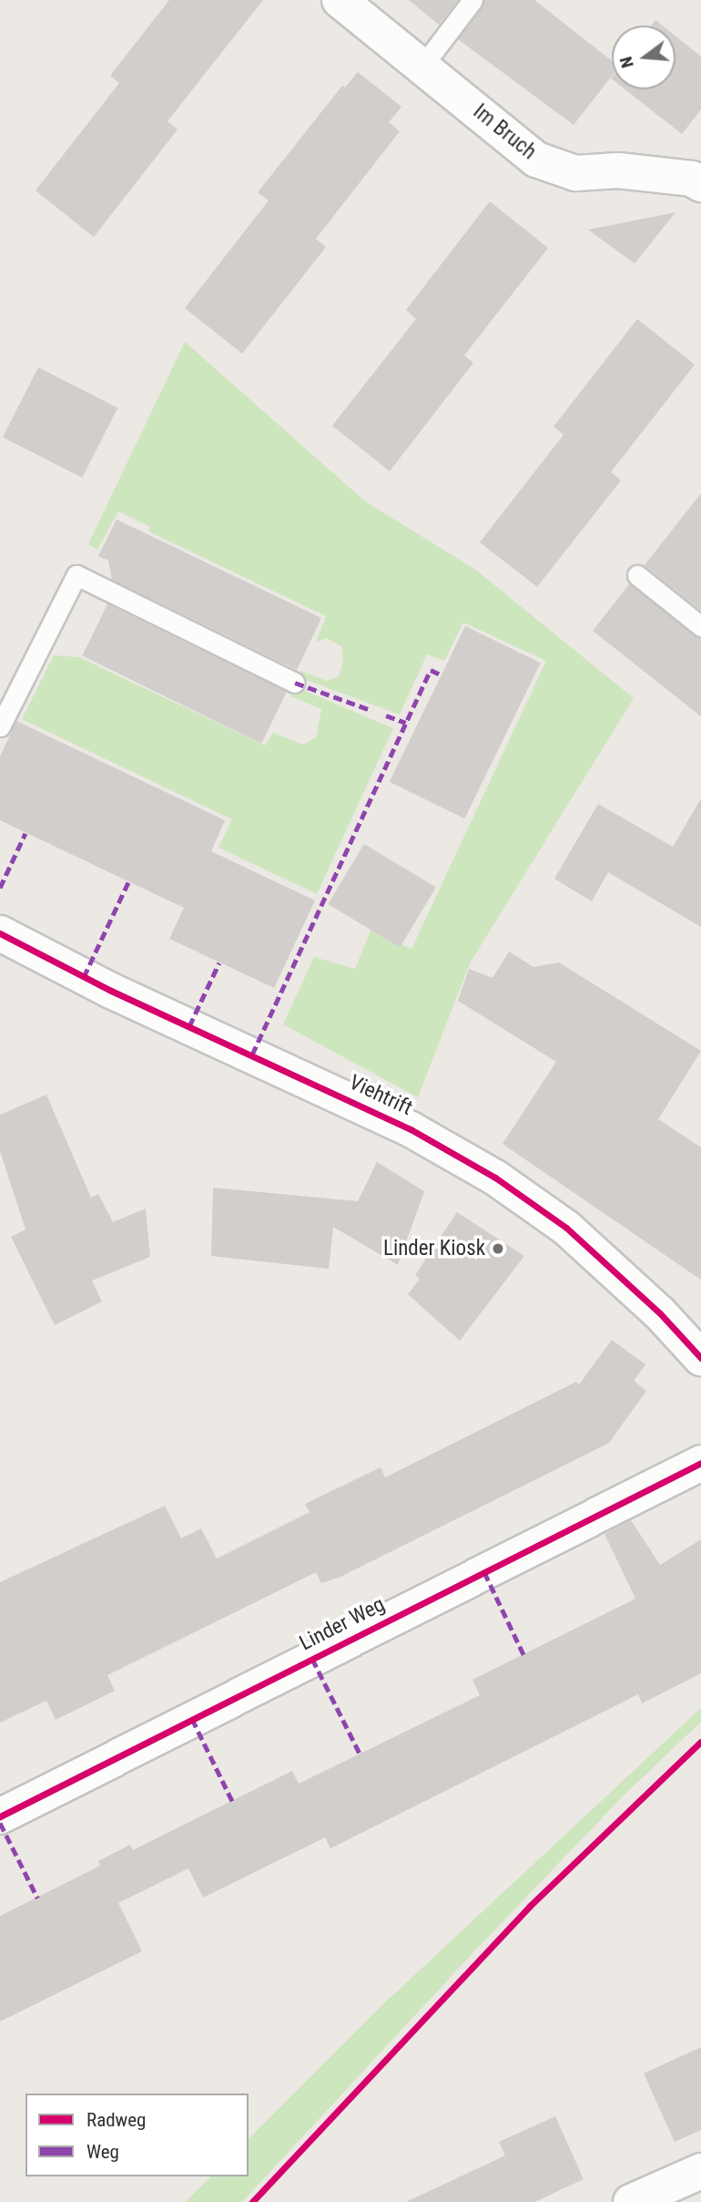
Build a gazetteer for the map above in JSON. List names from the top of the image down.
{
  "streets": {
    "street": ["Im Bruch", "Viehtrift", "Linder Weg"]
  },
  "places": ["Linder Kiosk"],
  "legend": ["Radweg", "Weg"],
  "north": "left"
}
